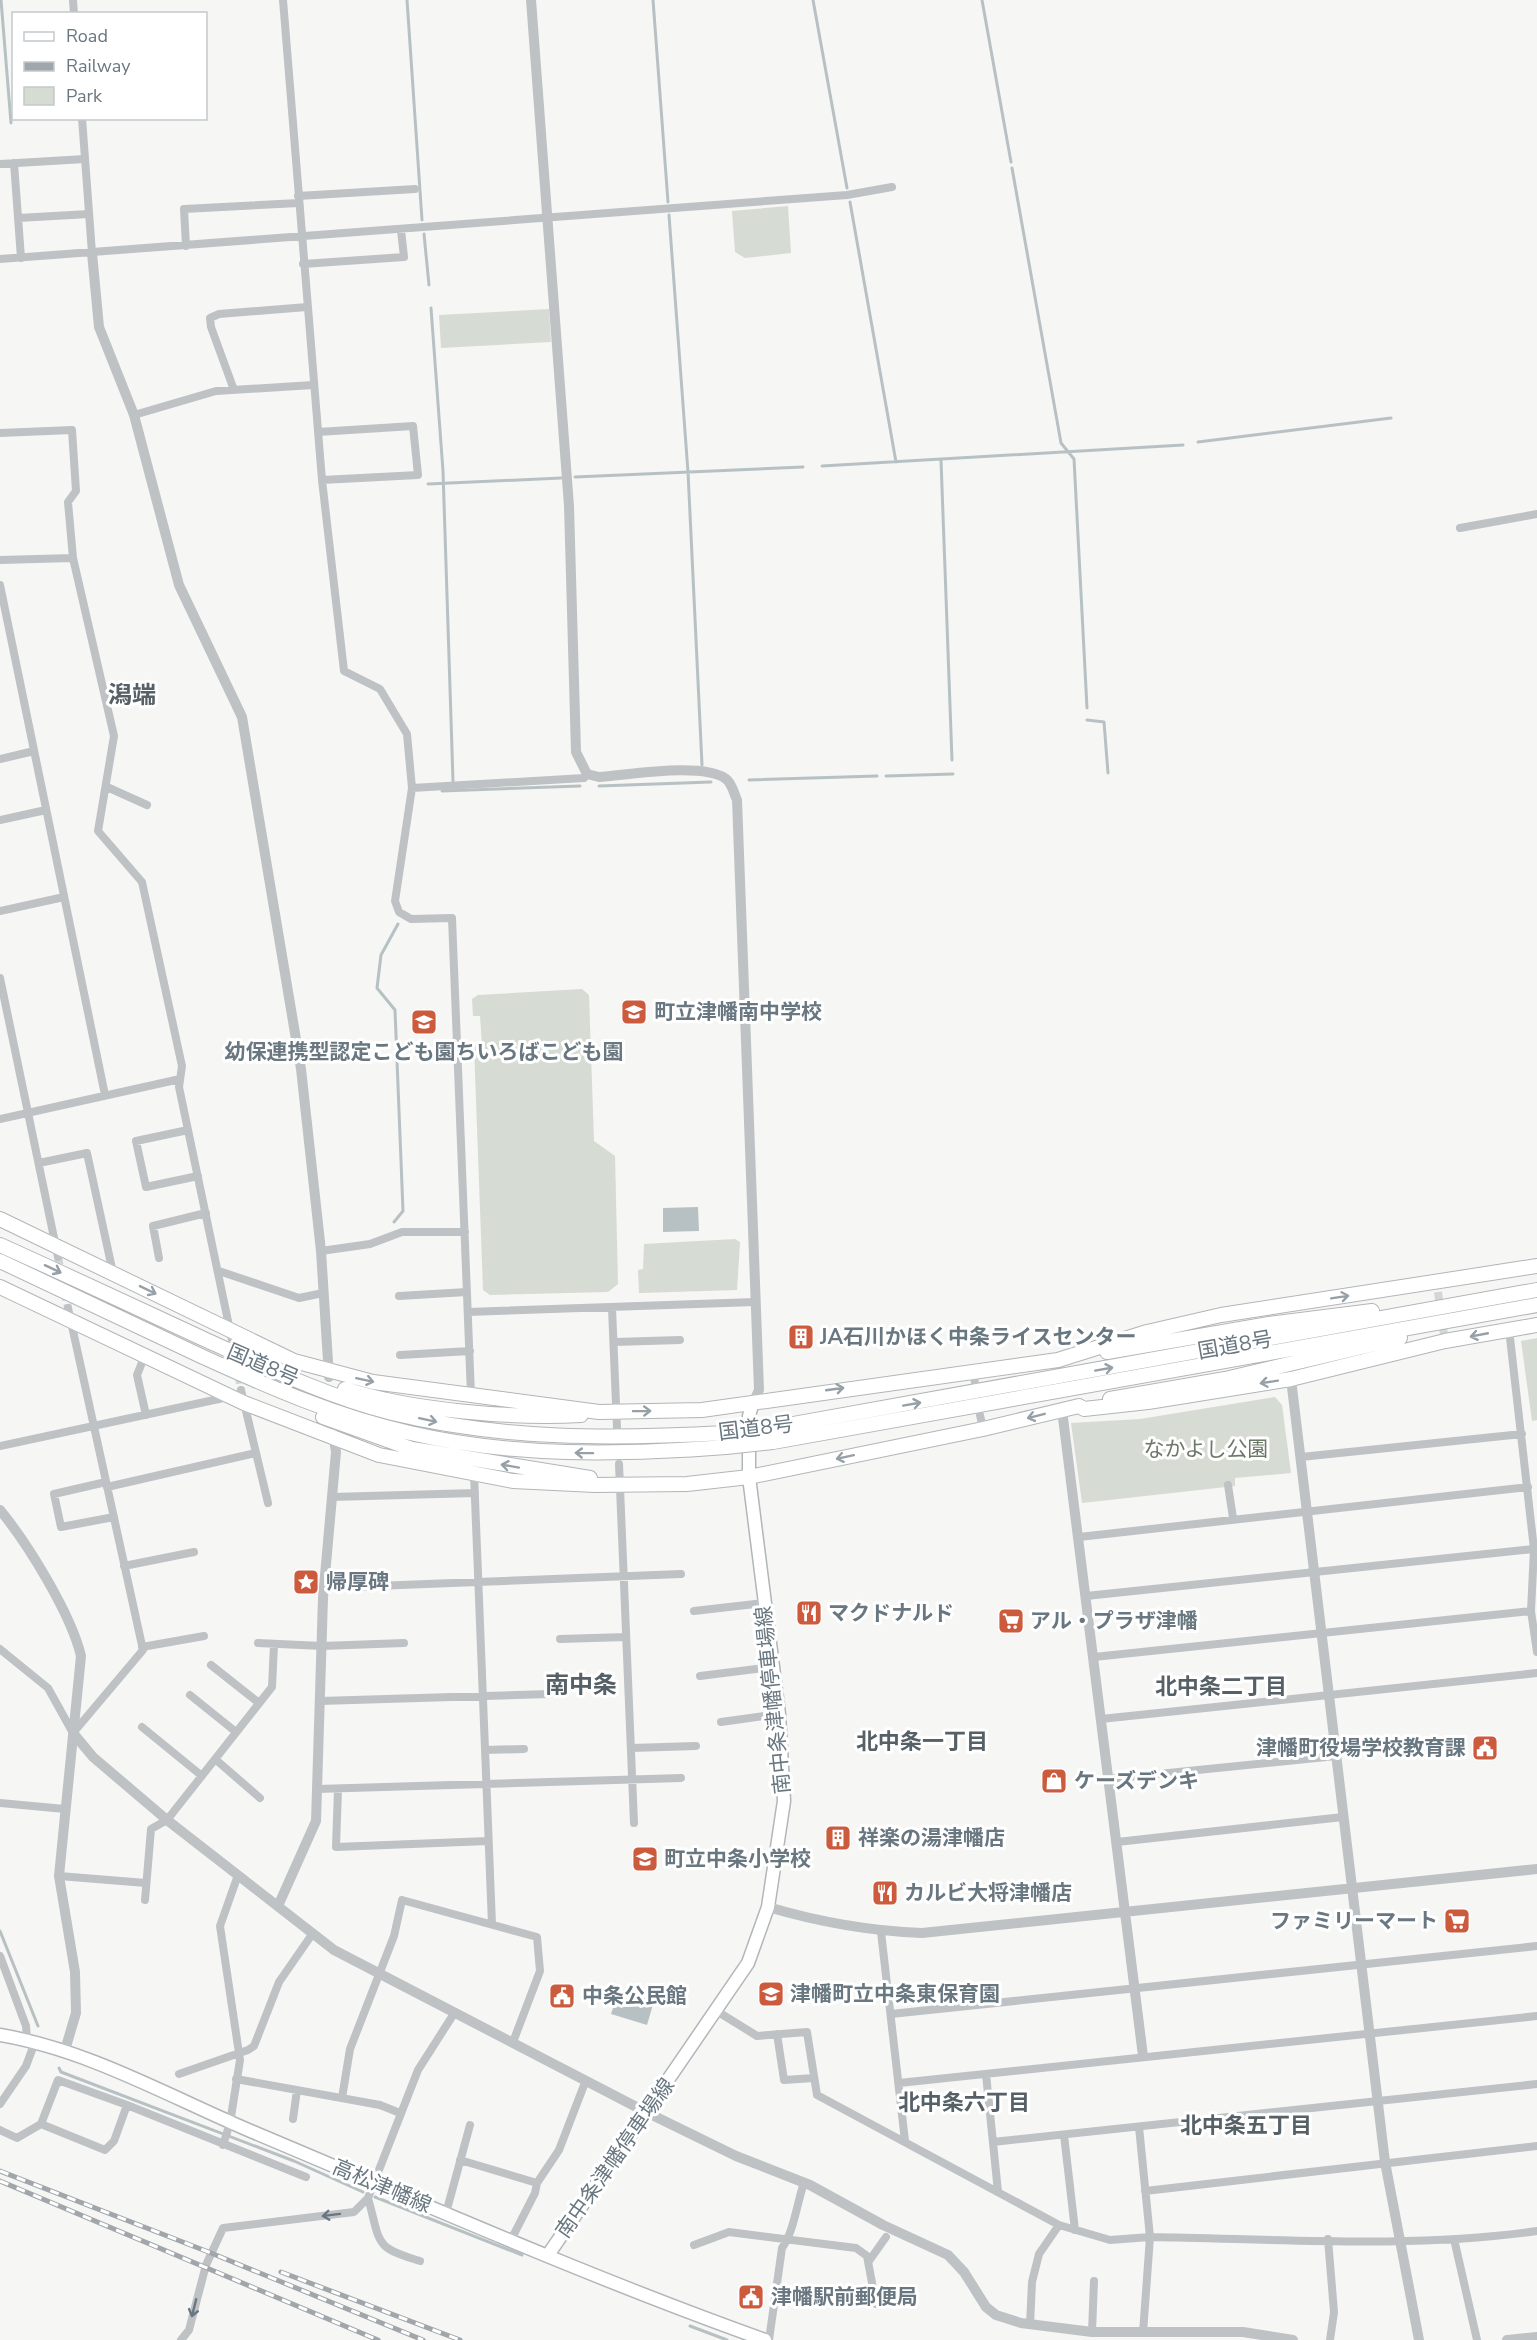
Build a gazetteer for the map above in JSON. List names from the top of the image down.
{
  "streets": {
    "highway": ["国道8号"],
    "main road": ["南中条津幡停車場線", "高松津幡線"]
  },
  "crossings": [
    ["南中条津幡停車場線", "高松津幡線"]
  ],
  "districts": [
    "潟端",
    "南中条",
    "北中条二丁目",
    "北中条一丁目",
    "北中条六丁目",
    "北中条五丁目"
  ],
  "parks": ["なかよし公園"],
  "places": {
    "school or university": [
      "町立津幡南中学校",
      "幼保連携型認定こども園ちいろばこども園",
      "町立中条小学校",
      "津幡町立中条東保育園"
    ],
    "building": ["JA石川かほく中条ライスセンター", "祥楽の湯津幡店"],
    "place": ["帰厚碑"],
    "restaurant": ["マクドナルド", "カルビ大将津幡店"],
    "supermarket": ["アル・プラザ津幡", "ファミリーマート"],
    "public building": ["津幡町役場学校教育課", "中条公民館", "津幡駅前郵便局"],
    "shop": ["ケーズデンキ"]
  },
  "legend": ["Road", "Railway", "Park"]
}
